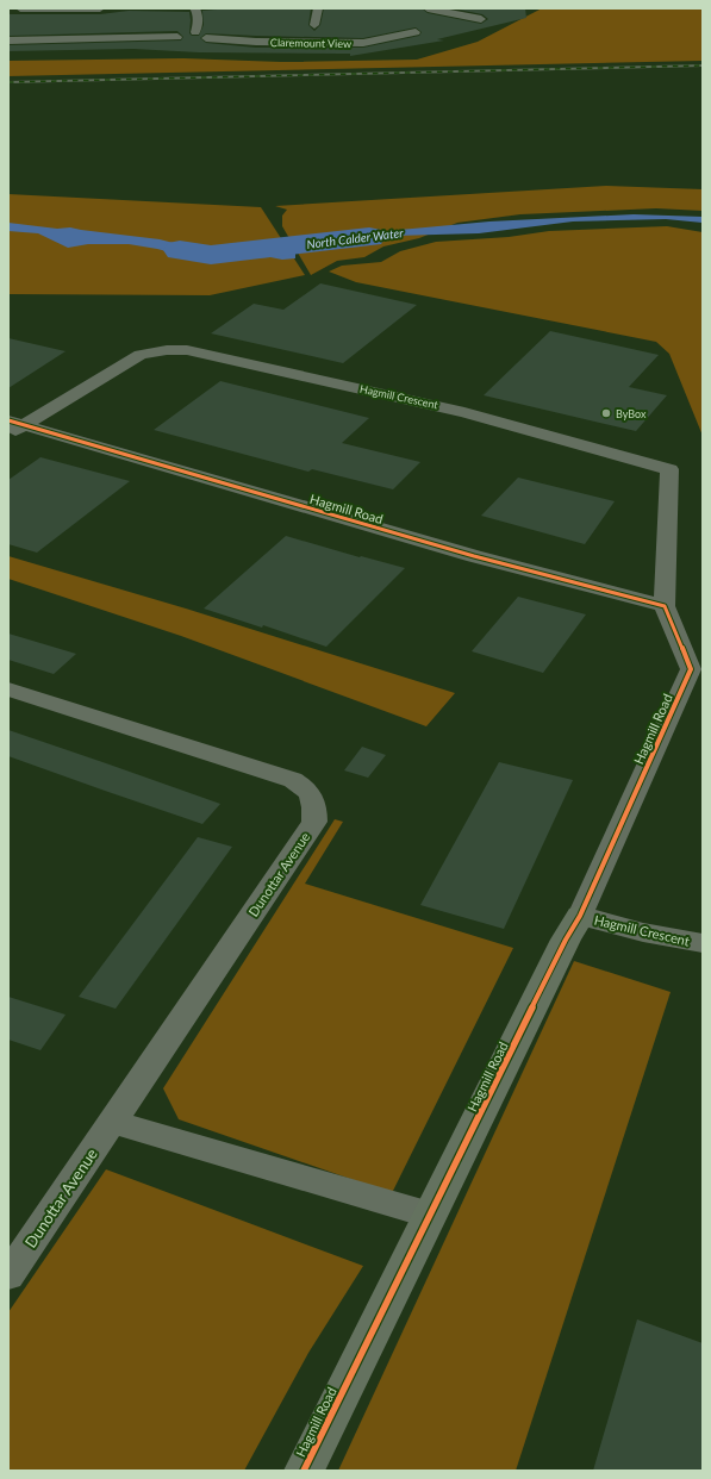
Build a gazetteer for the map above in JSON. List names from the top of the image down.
{
  "streets": {
    "street": [
      "Claremount View",
      "Hagmill Crescent",
      "Hagmill Road",
      "Dunottar Avenue"
    ]
  },
  "crossings": [
    ["Hagmill Crescent", "Hagmill Road"]
  ],
  "water": ["North Calder Water"],
  "places": ["ByBox"]
}
